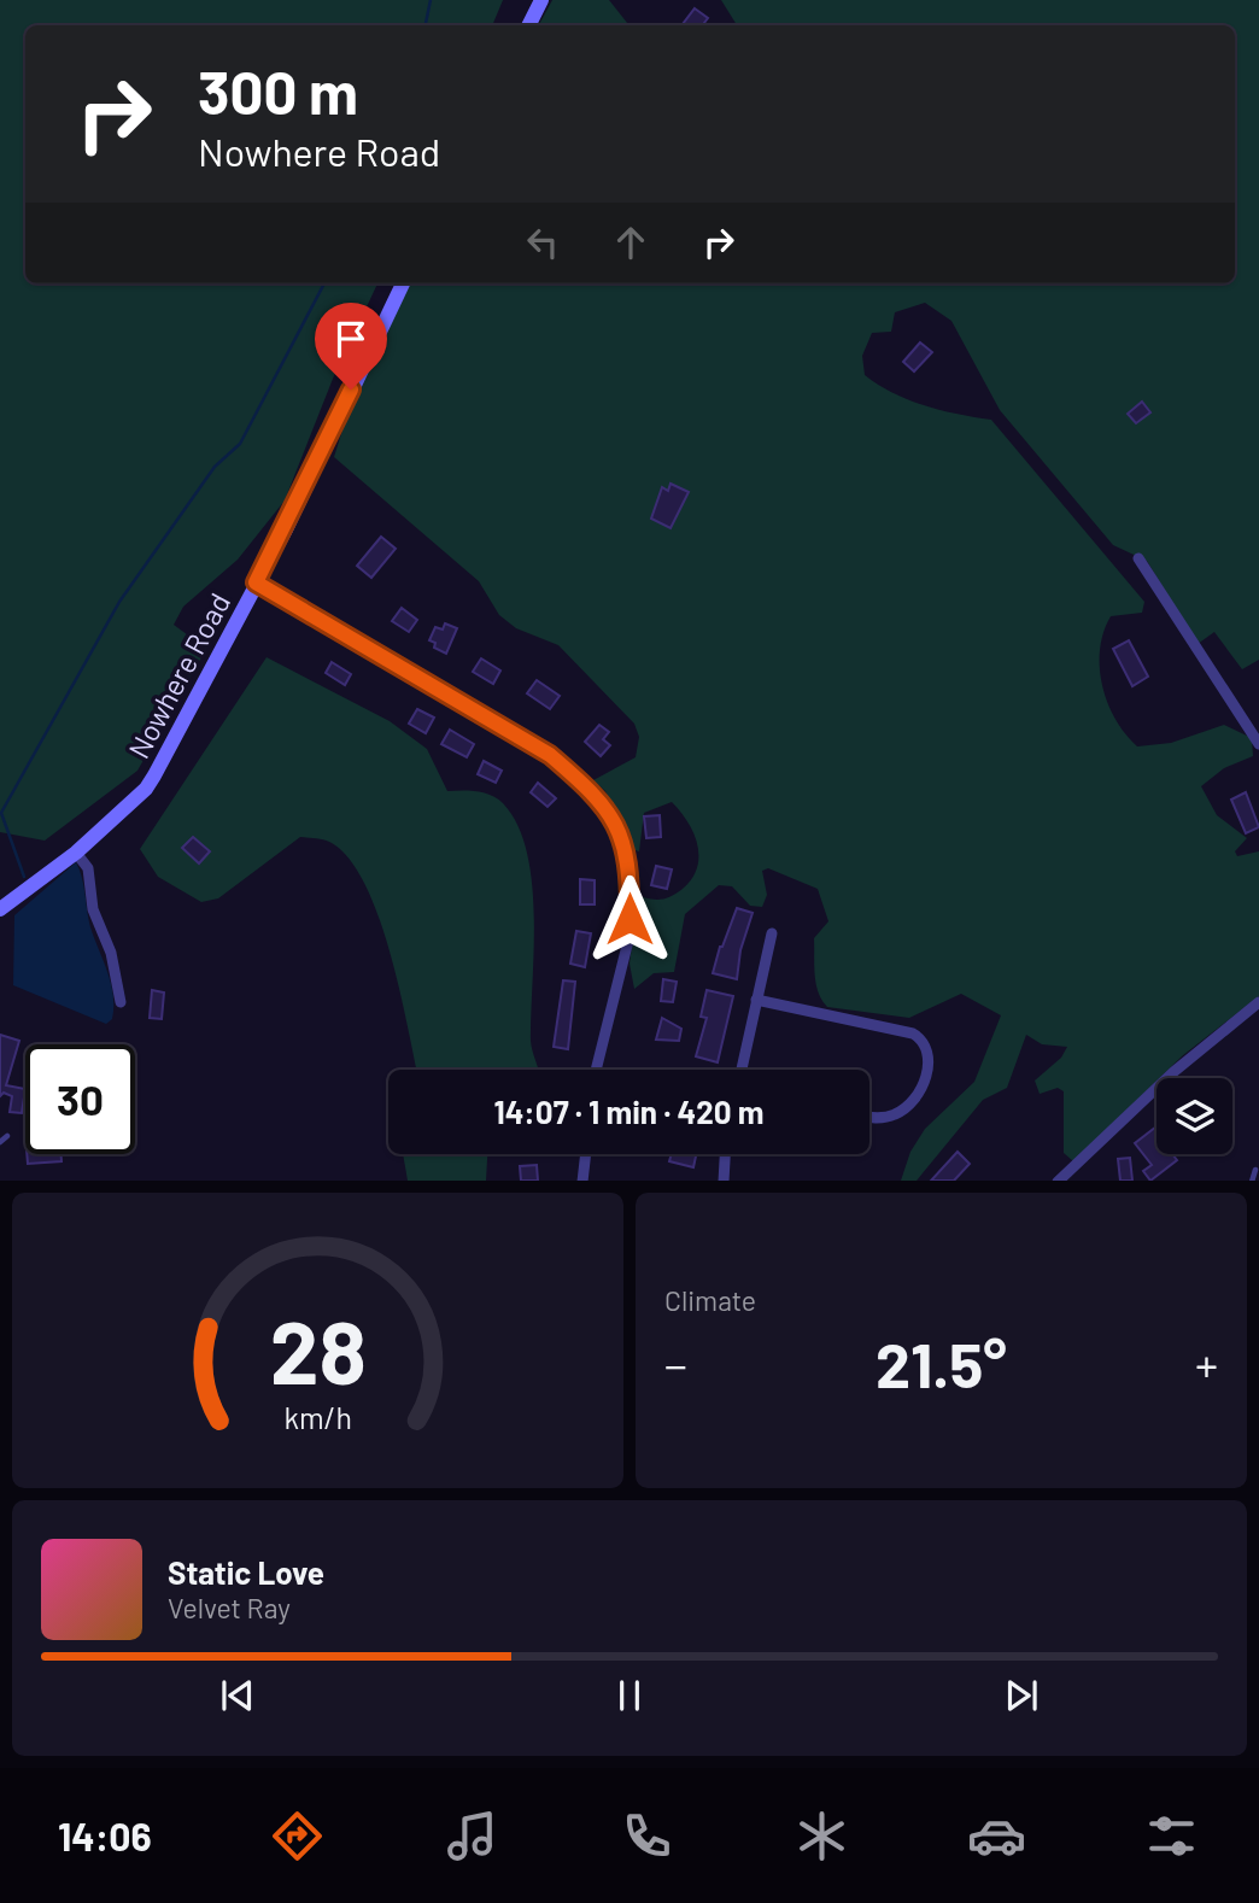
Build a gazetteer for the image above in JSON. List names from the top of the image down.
{
  "streets": {
    "street": ["Nowhere Road"]
  },
  "page": {
    "turn": ["300 m", "Nowhere Road"],
    "limit": "30",
    "trip": "14:07 · 1 min · 420 m",
    "tile": "Climate",
    "heat": ["−", "21.5°", "+"],
    "song": ["Static Love", "Velvet Ray"],
    "tabs": "14:06",
    "gauge": ["28", "km/h"]
  }
}
